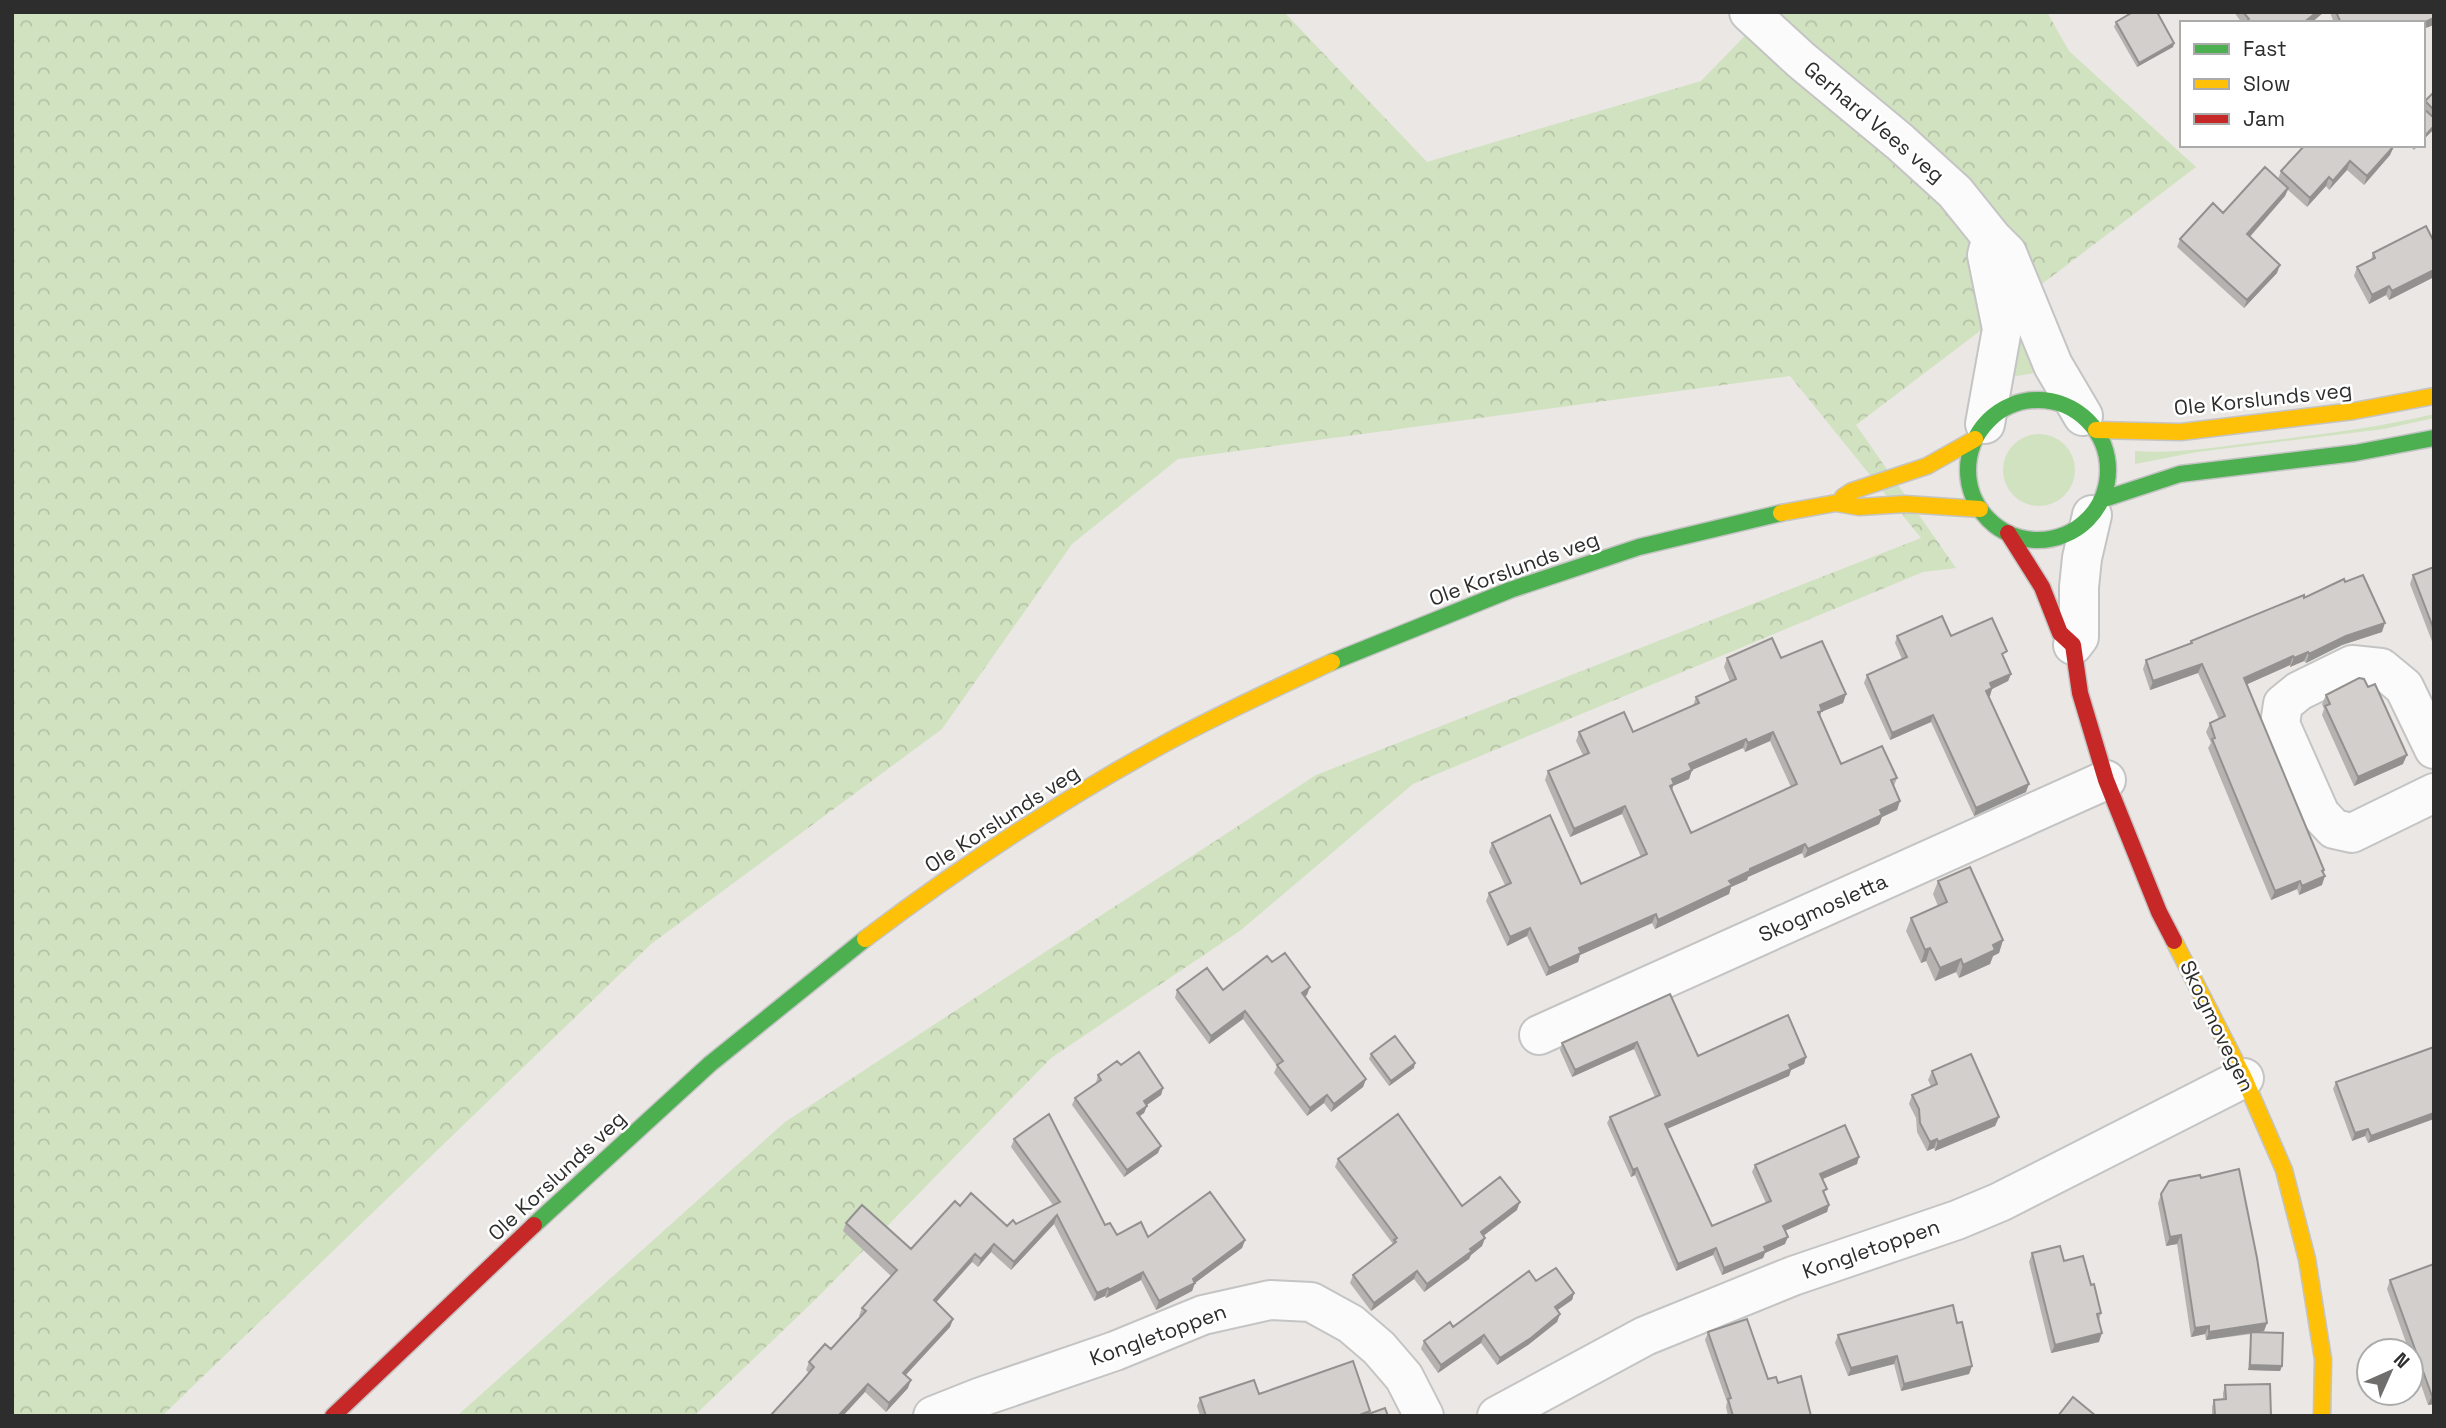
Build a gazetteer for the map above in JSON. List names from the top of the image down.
{
  "streets": {
    "street": [
      "Gerhard Vees veg",
      "Ole Korslunds veg",
      "Skogmosletta",
      "Skogmovegen",
      "Kongletoppen"
    ]
  },
  "crossings": [
    ["Gerhard Vees veg", "Ole Korslunds veg"],
    ["Gerhard Vees veg", "Skogmovegen"],
    ["Ole Korslunds veg", "Skogmovegen"],
    ["Skogmosletta", "Skogmovegen"],
    ["Skogmovegen", "Kongletoppen"]
  ],
  "legend": ["Fast", "Slow", "Jam"],
  "north": "top right"
}
